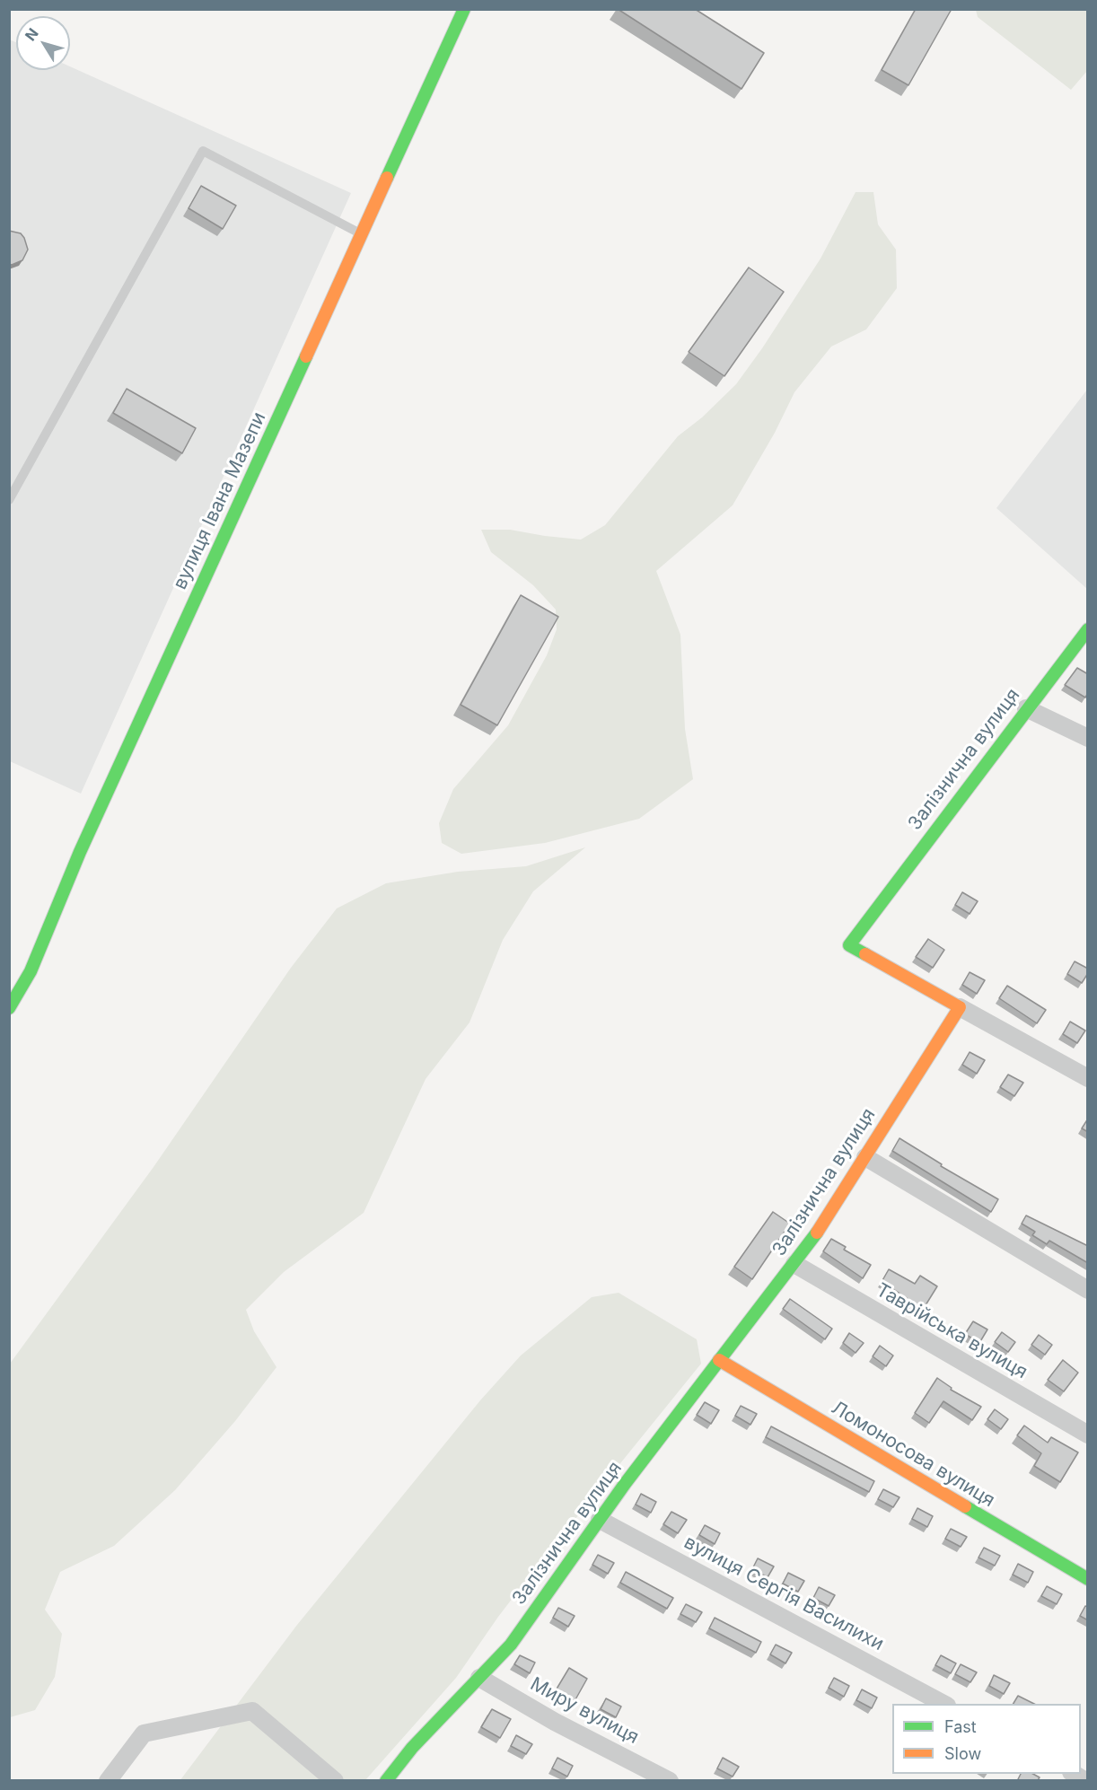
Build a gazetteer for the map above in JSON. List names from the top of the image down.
{
  "streets": {
    "street": [
      "вулиця Івана Мазепи",
      "Залізнична вулиця",
      "Таврійська вулиця",
      "Ломоносова вулиця",
      "вулиця Сергія Василихи",
      "Миру вулиця"
    ]
  },
  "crossings": [
    ["Залізнична вулиця", "Таврійська вулиця"],
    ["Залізнична вулиця", "Ломоносова вулиця"],
    ["Залізнична вулиця", "вулиця Сергія Василихи"],
    ["Залізнична вулиця", "Миру вулиця"]
  ],
  "legend": ["Fast", "Slow"],
  "north": "top left"
}
